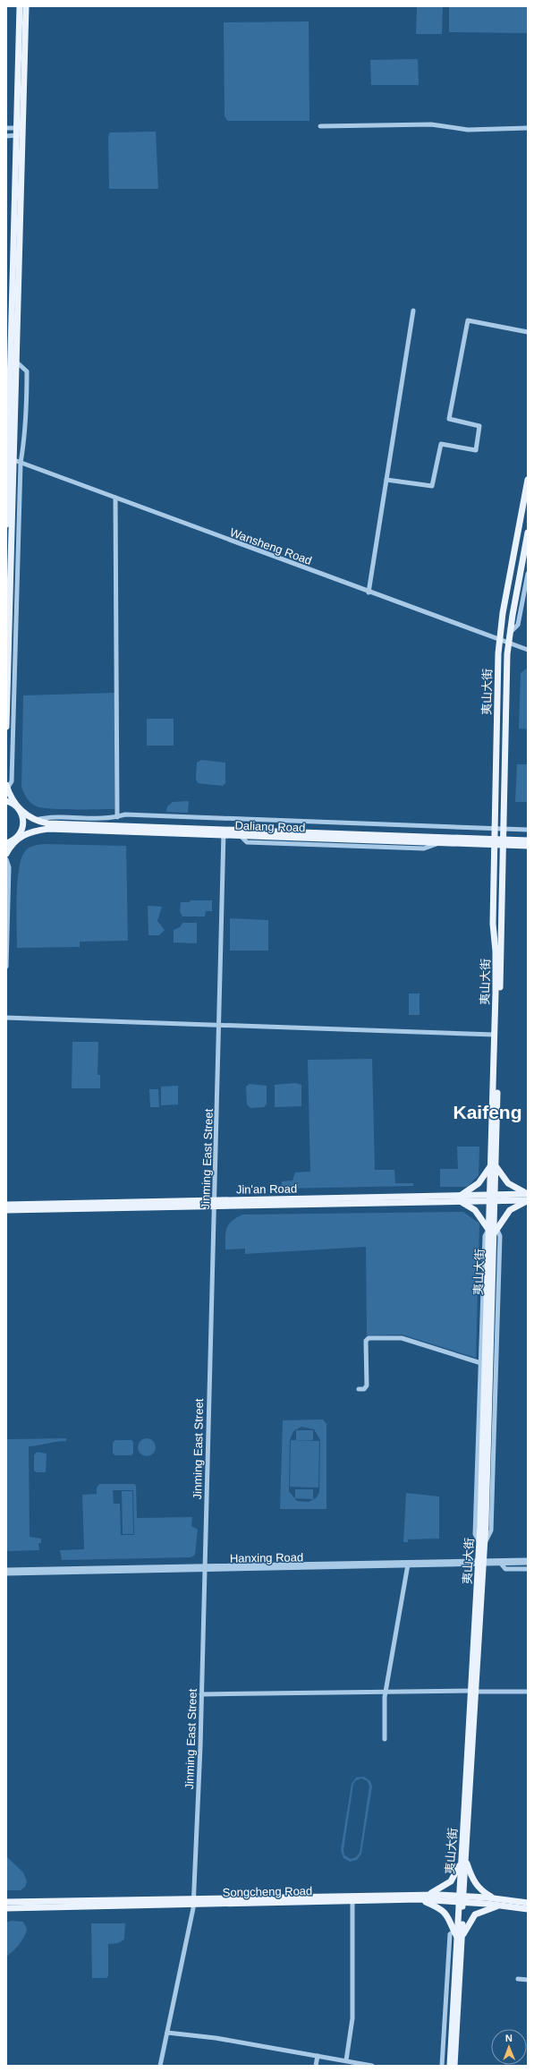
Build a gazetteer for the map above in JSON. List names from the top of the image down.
{
  "streets": {
    "main road": [
      "夷山大街",
      "Daliang Road",
      "Jin'an Road",
      "Songcheng Road"
    ],
    "street": ["Wansheng Road", "Jinming East Street", "Hanxing Road"]
  },
  "crossings": [
    ["Wansheng Road", "夷山大街"],
    ["夷山大街", "Daliang Road"],
    ["夷山大街", "Jin'an Road"],
    ["夷山大街", "Hanxing Road"],
    ["夷山大街", "Songcheng Road"],
    ["Daliang Road", "Jinming East Street"],
    ["Jinming East Street", "Jin'an Road"],
    ["Jinming East Street", "Hanxing Road"],
    ["Jinming East Street", "Songcheng Road"]
  ],
  "districts": ["Kaifeng"],
  "north": "top"
}
